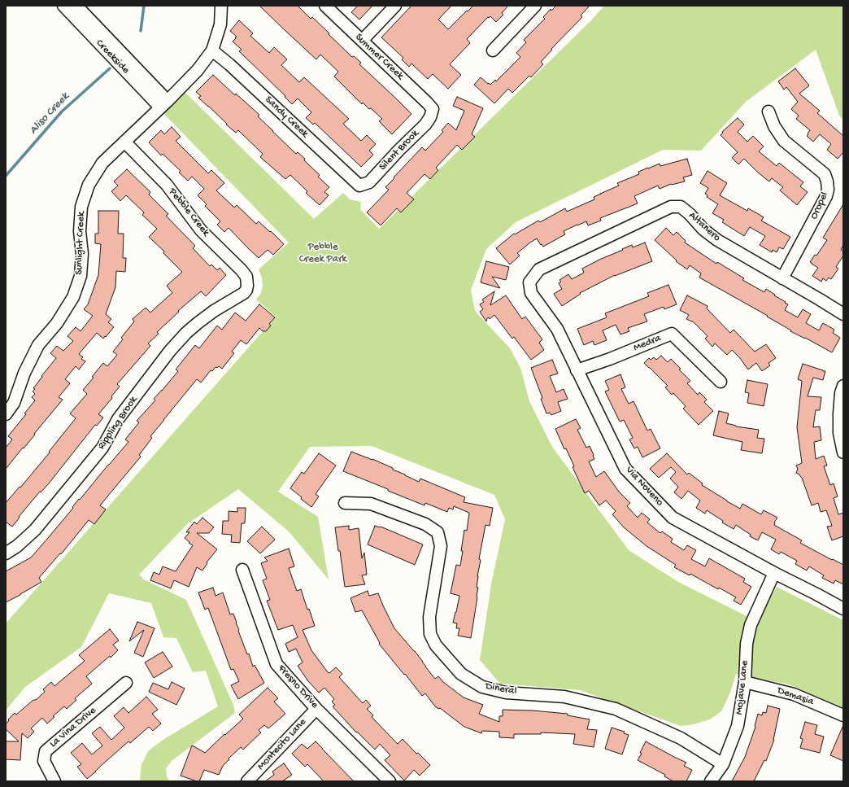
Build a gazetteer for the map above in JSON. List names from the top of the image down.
{
  "streets": {
    "street": [
      "Creekside",
      "Summer Creek",
      "Sandy Creek",
      "Silent Brook",
      "Oropel",
      "Pebble Creek",
      "Altanero",
      "Sunlight Creek",
      "Medra",
      "Rippling Brook",
      "Via Noveno",
      "Fresno Drive",
      "Mojave Lane",
      "Dineral",
      "Demasia",
      "La Vina Drive",
      "Montecito Lane"
    ]
  },
  "crossings": [
    ["Creekside", "Sunlight Creek"],
    ["Summer Creek", "Silent Brook"],
    ["Sandy Creek", "Silent Brook"],
    ["Sandy Creek", "Sunlight Creek"],
    ["Oropel", "Altanero"],
    ["Pebble Creek", "Sunlight Creek"],
    ["Pebble Creek", "Rippling Brook"],
    ["Altanero", "Via Noveno"],
    ["Medra", "Via Noveno"],
    ["Via Noveno", "Mojave Lane"],
    ["Fresno Drive", "Montecito Lane"],
    ["Mojave Lane", "Dineral"],
    ["Mojave Lane", "Demasia"]
  ],
  "water": ["Aliso Creek"],
  "parks": ["Pebble Creek Park"]
}
